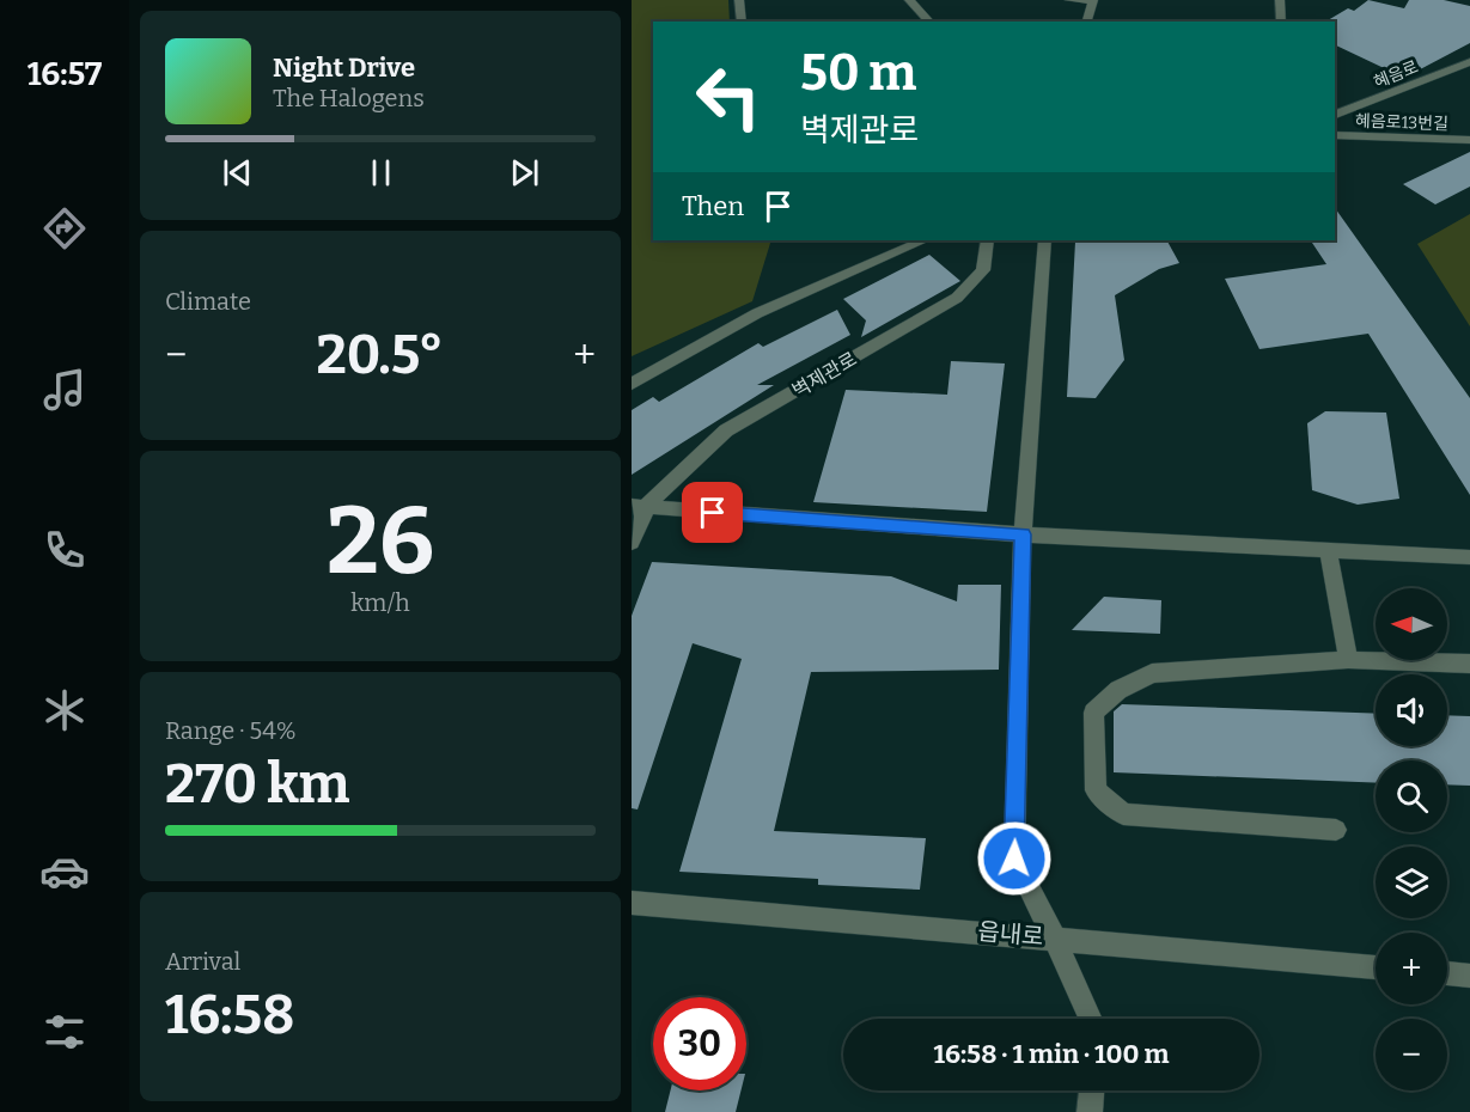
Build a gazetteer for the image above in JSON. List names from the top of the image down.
{
  "streets": {
    "street": [
      "혜음로",
      "혜음로13번길",
      "벽제관로",
      "읍내로"
    ]
  },
  "north": "left",
  "page": {
    "tabs": "16:57",
    "turn": ["50 m", "벽제관로"],
    "song": ["Night Drive", "The Halogens"],
    "then": "Then",
    "tile": [
      "Climate",
      ["26", "km/h"],
      ["Range · 54%", "270 km"],
      ["Arrival", "16:58"]
    ],
    "heat": ["−", "20.5°", "+"],
    "map_buttons": ["+", "−"],
    "limit": "30",
    "trip": "16:58 · 1 min · 100 m"
  }
}
